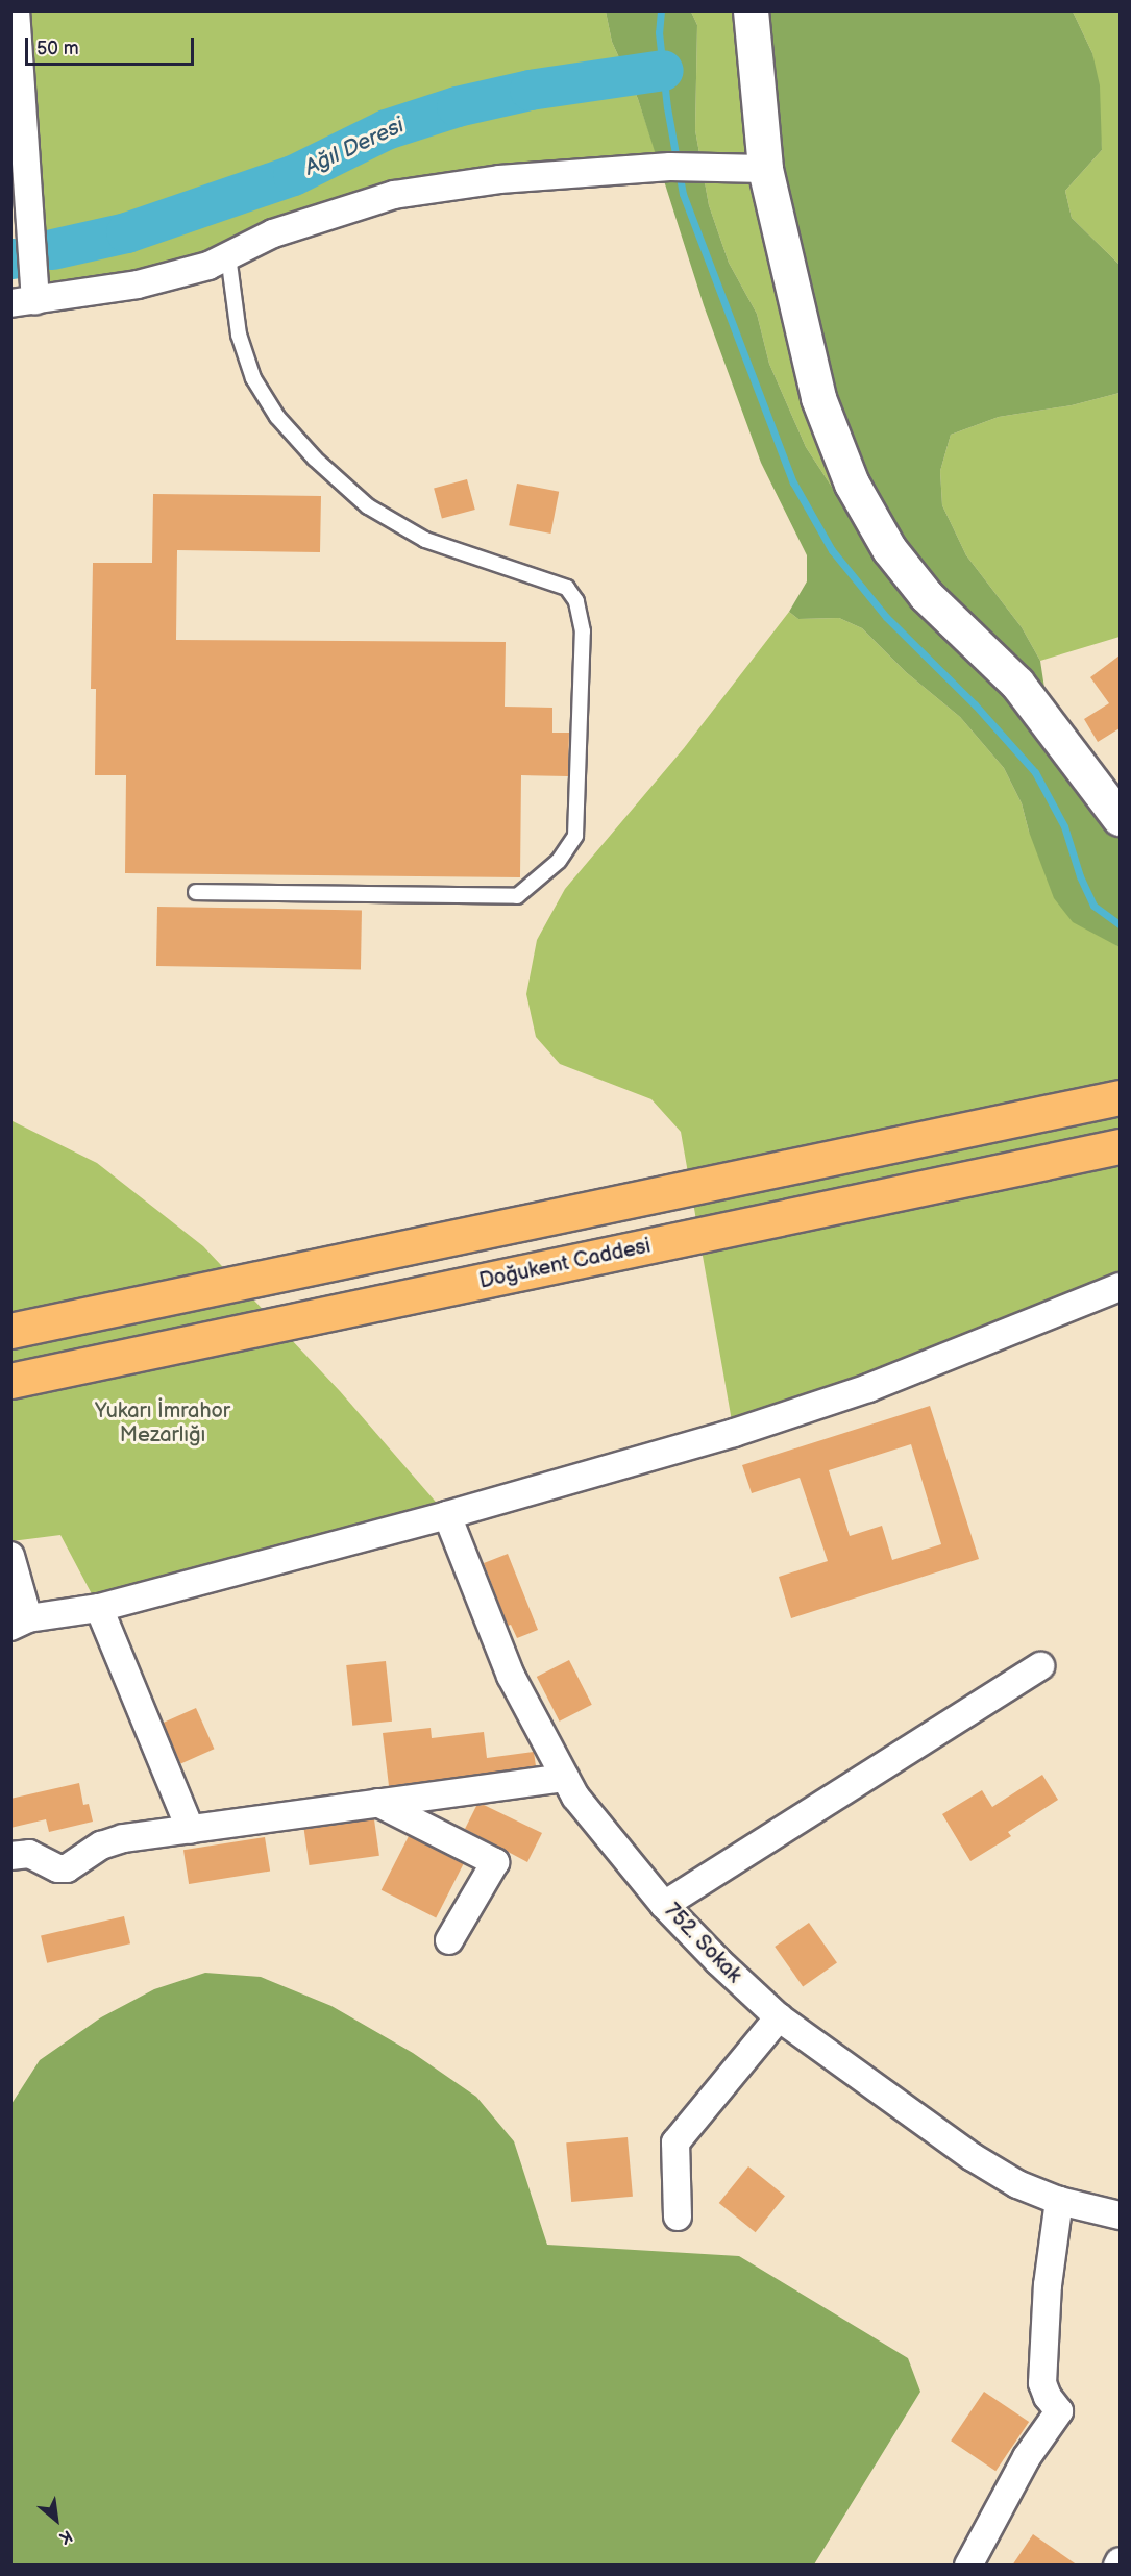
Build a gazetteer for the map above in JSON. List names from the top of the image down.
{
  "streets": {
    "main road": ["Doğukent Caddesi"],
    "street": ["752. Sokak"]
  },
  "water": ["Ağıl Deresi"],
  "parks": ["Yukarı İmrahor Mezarlığı"],
  "scale_bar": "50 m",
  "north": "bottom right"
}
